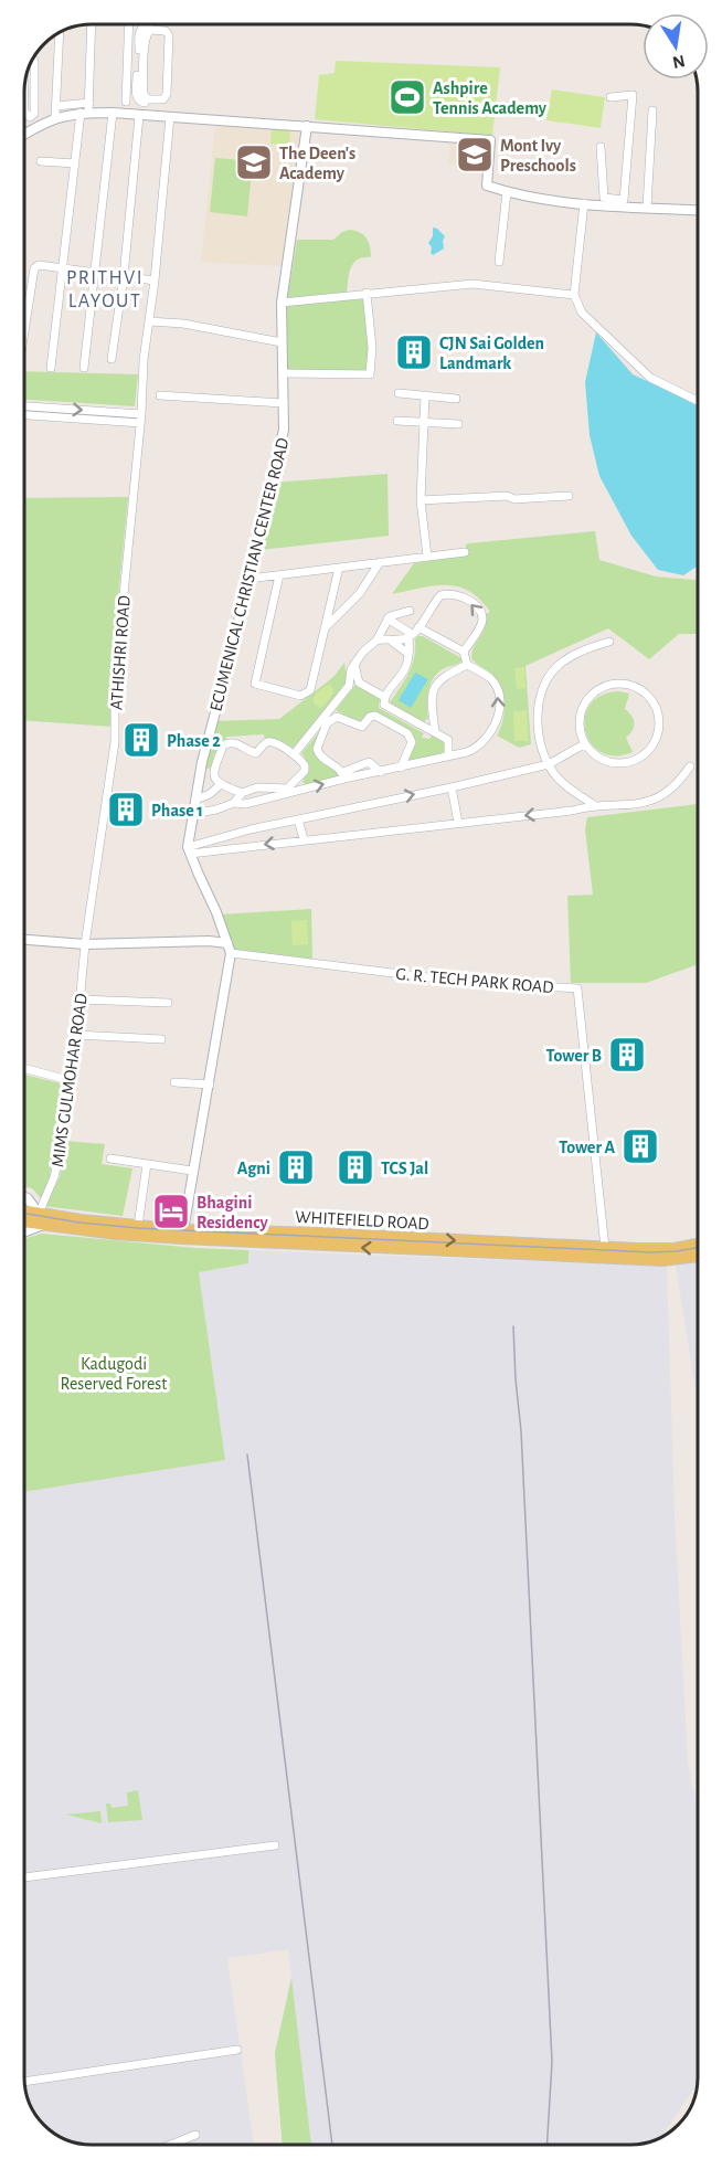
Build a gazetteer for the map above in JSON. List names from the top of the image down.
{
  "streets": {
    "main road": ["WHITEFIELD ROAD"],
    "street": [
      "ECUMENICAL CHRISTIAN CENTER ROAD",
      "ATHISHRI ROAD",
      "G. R. TECH PARK ROAD",
      "MIMS GULMOHAR ROAD"
    ]
  },
  "crossings": [
    ["ATHISHRI ROAD", "MIMS GULMOHAR ROAD"],
    ["G. R. TECH PARK ROAD", "WHITEFIELD ROAD"],
    ["MIMS GULMOHAR ROAD", "WHITEFIELD ROAD"]
  ],
  "districts": ["PRITHVI LAYOUT"],
  "parks": ["Kadugodi Reserved Forest"],
  "places": {
    "sports": ["Ashpire Tennis Academy"],
    "school or university": ["Mont Ivy Preschools", "The Deen's Academy"],
    "building": [
      "CJN Sai Golden Landmark",
      "Phase 2",
      "Phase 1",
      "Tower B",
      "Tower A",
      "Agni",
      "TCS Jal"
    ],
    "hotel": ["Bhagini Residency"]
  },
  "north": "bottom"
}
